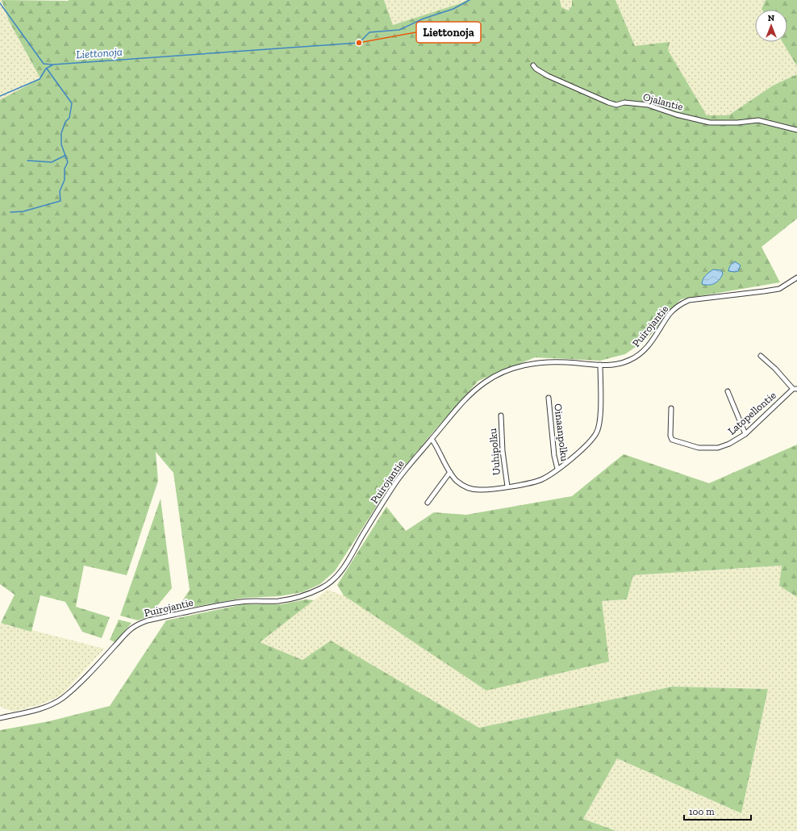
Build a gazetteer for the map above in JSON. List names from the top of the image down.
{
  "streets": {
    "street": [
      "Ojalantie",
      "Puirojantie",
      "Latopellontie",
      "Oinaanpolku",
      "Uuhipolku"
    ]
  },
  "water": ["Liettonoja"],
  "places": ["Liettonoja"],
  "scale_bar": "100 m",
  "north": "top"
}
